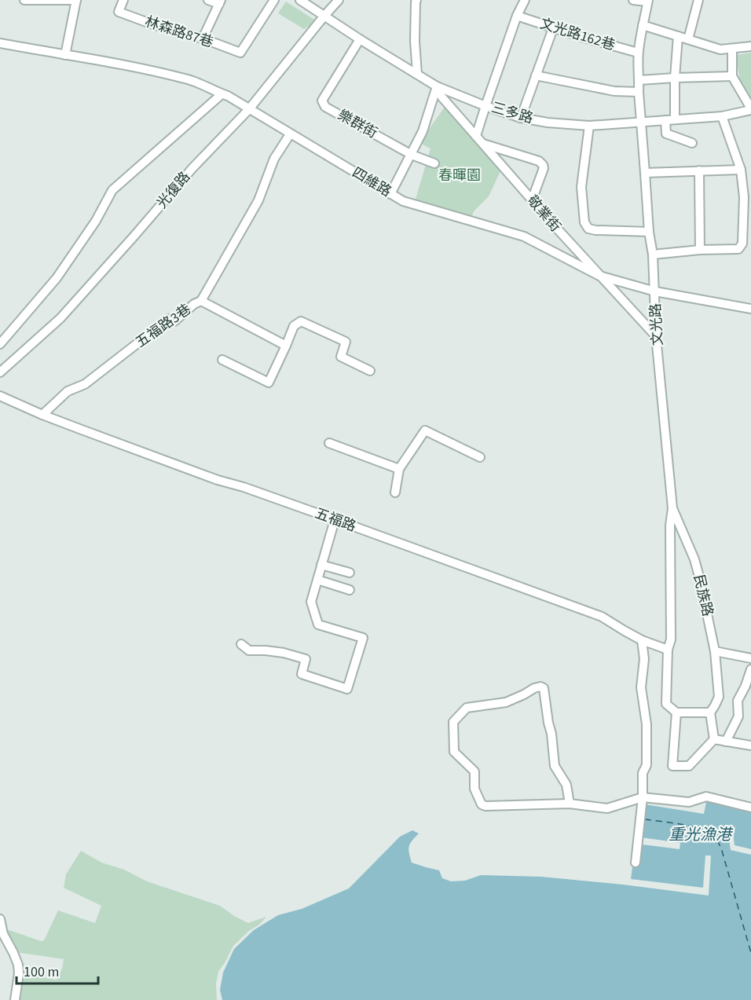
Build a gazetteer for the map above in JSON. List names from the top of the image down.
{
  "streets": {
    "street": [
      "林森路87巷",
      "文光路162巷",
      "三多路",
      "樂群街",
      "四維路",
      "光復路",
      "敬業街",
      "文光路",
      "五福路3巷",
      "五福路",
      "民族路"
    ]
  },
  "crossings": [
    ["文光路162巷", "文光路"],
    ["三多路", "樂群街"],
    ["三多路", "光復路"],
    ["三多路", "敬業街"],
    ["三多路", "文光路"],
    ["四維路", "光復路"],
    ["四維路", "敬業街"],
    ["四維路", "文光路"],
    ["四維路", "五福路3巷"],
    ["敬業街", "文光路"],
    ["文光路", "五福路"],
    ["文光路", "民族路"],
    ["五福路3巷", "五福路"]
  ],
  "water": ["重光漁港"],
  "parks": ["春暉園"],
  "scale_bar": "100 m"
}
